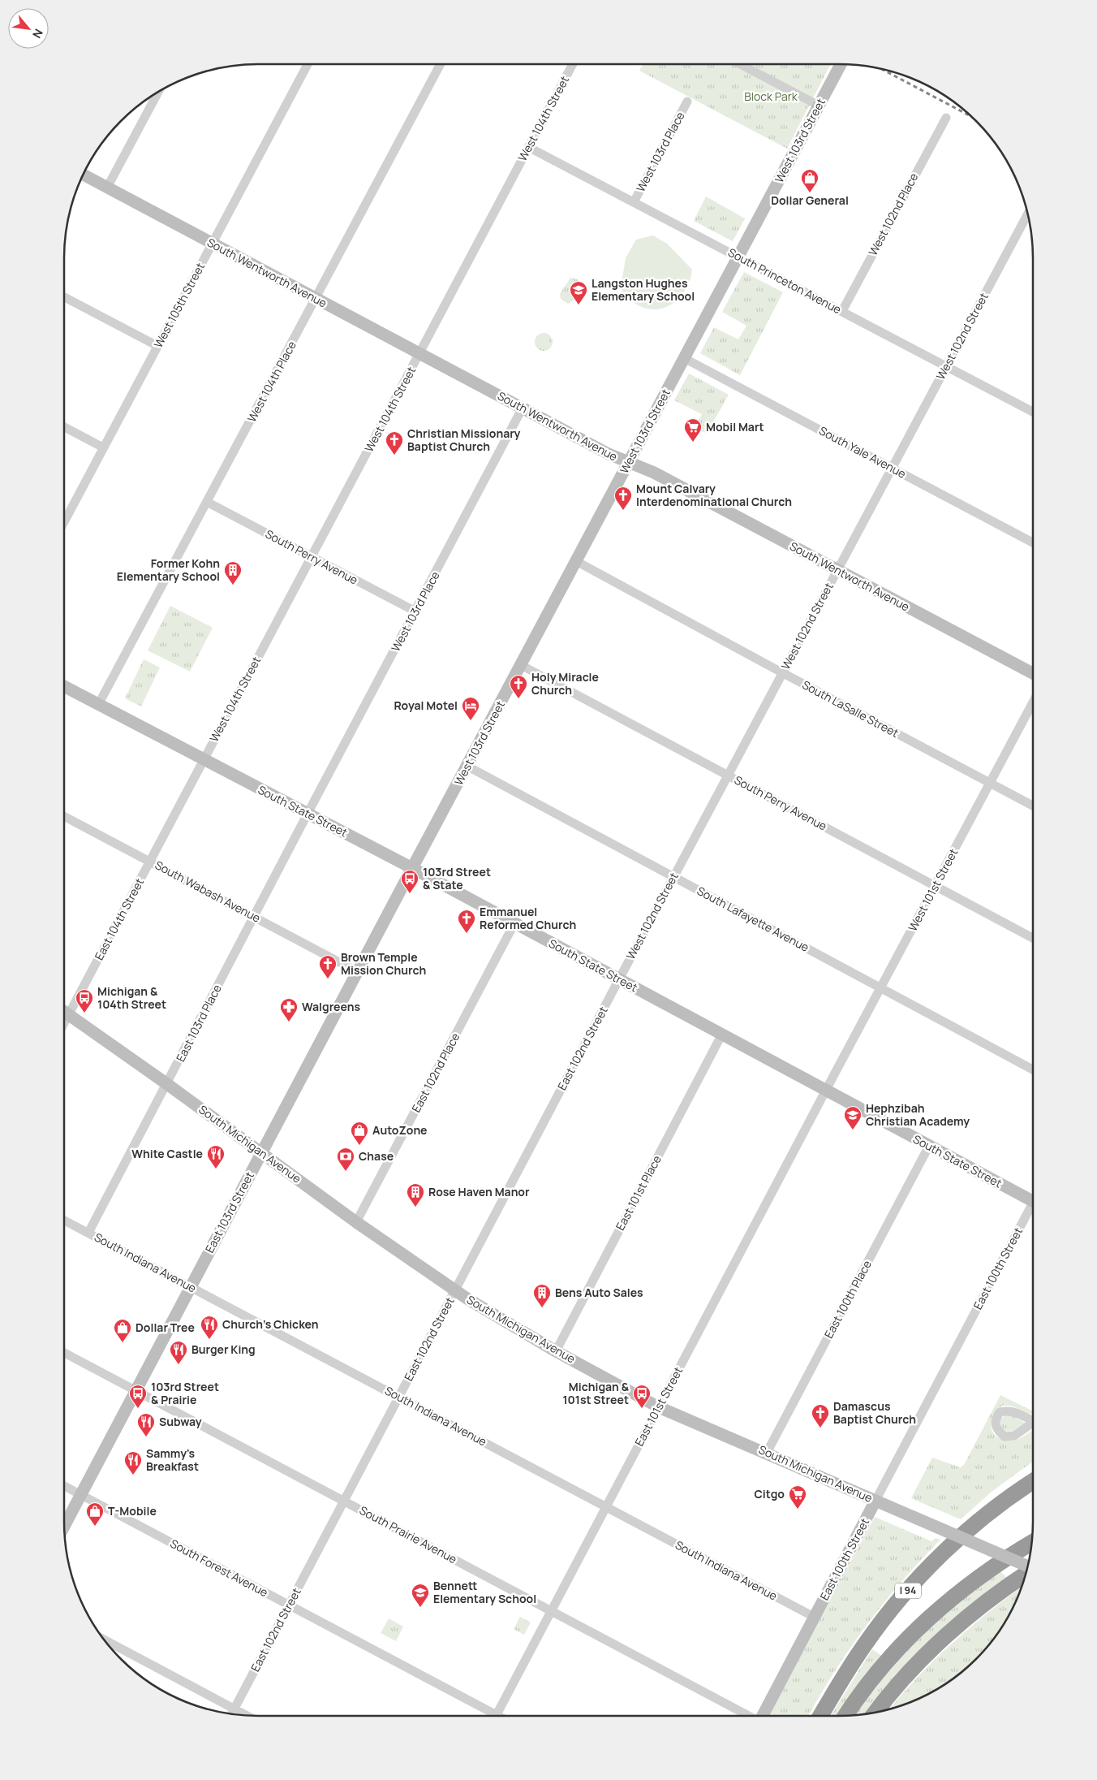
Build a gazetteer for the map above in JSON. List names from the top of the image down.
{
  "streets": {
    "highway": ["I 94"],
    "main road": [
      "West 103rd Street",
      "South Wentworth Avenue",
      "South State Street",
      "South Michigan Avenue",
      "East 103rd Street",
      "East 100th Street"
    ],
    "street": [
      "West 104th Street",
      "West 103rd Place",
      "West 102nd Place",
      "South Princeton Avenue",
      "West 105th Street",
      "West 102nd Street",
      "West 104th Place",
      "South Yale Avenue",
      "South Perry Avenue",
      "South LaSalle Street",
      "West 101st Street",
      "South Wabash Avenue",
      "East 104th Street",
      "South Lafayette Avenue",
      "East 103rd Place",
      "East 102nd Street",
      "East 102nd Place",
      "East 101st Place",
      "South Indiana Avenue",
      "East 100th Place",
      "East 101st Street",
      "South Prairie Avenue",
      "South Forest Avenue"
    ]
  },
  "crossings": [
    ["West 104th Street", "South Wentworth Avenue"],
    ["West 104th Street", "South Princeton Avenue"],
    ["West 104th Street", "South Perry Avenue"],
    ["West 104th Street", "South State Street"],
    ["West 104th Street", "East 104th Street"],
    ["West 103rd Street", "South Wentworth Avenue"],
    ["West 103rd Street", "South Princeton Avenue"],
    ["West 103rd Street", "South Yale Avenue"],
    ["West 103rd Street", "South Perry Avenue"],
    ["West 103rd Street", "South LaSalle Street"],
    ["West 103rd Street", "South State Street"],
    ["West 103rd Street", "South Lafayette Avenue"],
    ["West 103rd Street", "East 103rd Street"],
    ["West 103rd Place", "South Wentworth Avenue"],
    ["West 103rd Place", "South Princeton Avenue"],
    ["West 103rd Place", "South Perry Avenue"],
    ["West 103rd Place", "South State Street"],
    ["West 103rd Place", "East 103rd Place"],
    ["West 102nd Place", "South Princeton Avenue"],
    ["South Wentworth Avenue", "West 105th Street"],
    ["South Wentworth Avenue", "West 102nd Street"],
    ["South Wentworth Avenue", "West 104th Place"],
    ["South Princeton Avenue", "West 102nd Street"],
    ["West 102nd Street", "South Yale Avenue"],
    ["West 102nd Street", "South Perry Avenue"],
    ["West 102nd Street", "South LaSalle Street"],
    ["West 102nd Street", "South State Street"],
    ["West 102nd Street", "South Lafayette Avenue"],
    ["West 102nd Street", "East 102nd Street"],
    ["West 104th Place", "South Perry Avenue"],
    ["West 104th Place", "South State Street"],
    ["South Perry Avenue", "West 101st Street"],
    ["South LaSalle Street", "West 101st Street"],
    ["South State Street", "West 101st Street"],
    ["South State Street", "East 104th Street"],
    ["South State Street", "East 103rd Place"],
    ["South State Street", "East 102nd Street"],
    ["South State Street", "East 102nd Place"],
    ["South State Street", "East 101st Place"],
    ["South State Street", "East 103rd Street"],
    ["South State Street", "East 100th Place"],
    ["South State Street", "East 101st Street"],
    ["West 101st Street", "South Lafayette Avenue"],
    ["West 101st Street", "East 101st Street"],
    ["South Wabash Avenue", "East 104th Street"],
    ["South Wabash Avenue", "East 103rd Place"],
    ["South Wabash Avenue", "East 103rd Street"],
    ["East 104th Street", "South Michigan Avenue"],
    ["East 103rd Place", "South Michigan Avenue"],
    ["East 103rd Place", "South Indiana Avenue"],
    ["East 102nd Street", "South Michigan Avenue"],
    ["East 102nd Street", "South Indiana Avenue"],
    ["East 102nd Street", "South Prairie Avenue"],
    ["East 102nd Street", "South Forest Avenue"],
    ["East 102nd Place", "South Michigan Avenue"],
    ["South Michigan Avenue", "East 101st Place"],
    ["South Michigan Avenue", "East 103rd Street"],
    ["South Michigan Avenue", "East 100th Street"],
    ["South Michigan Avenue", "East 100th Place"],
    ["South Michigan Avenue", "East 101st Street"],
    ["East 103rd Street", "South Indiana Avenue"],
    ["East 103rd Street", "South Prairie Avenue"],
    ["East 103rd Street", "South Forest Avenue"],
    ["South Indiana Avenue", "East 100th Street"],
    ["South Indiana Avenue", "East 101st Street"],
    ["East 101st Street", "South Prairie Avenue"]
  ],
  "parks": ["Block Park"],
  "places": {
    "shop": [
      "Dollar General",
      "AutoZone",
      "Dollar Tree",
      "T-Mobile"
    ],
    "school or university": ["Langston Hughes Elementary School", "Hephzibah Christian Academy", "Bennett Elementary School"],
    "supermarket": ["Mobil Mart", "Citgo"],
    "church": [
      "Christian Missionary Baptist Church",
      "Mount Calvary Interdenominational Church",
      "Holy Miracle Church",
      "Emmanuel Reformed Church",
      "Brown Temple Mission Church",
      "Damascus Baptist Church"
    ],
    "building": ["Former Kohn Elementary School", "Rose Haven Manor", "Bens Auto Sales"],
    "hotel": ["Royal Motel"],
    "bus stop": [
      "103rd Street & State",
      "Michigan & 104th Street",
      "103rd Street & Prairie",
      "Michigan & 101st Street"
    ],
    "pharmacy": ["Walgreens"],
    "restaurant": [
      "White Castle",
      "Church's Chicken",
      "Burger King",
      "Subway",
      "Sammy's Breakfast"
    ],
    "bank": ["Chase"]
  },
  "north": "bottom right"
}
